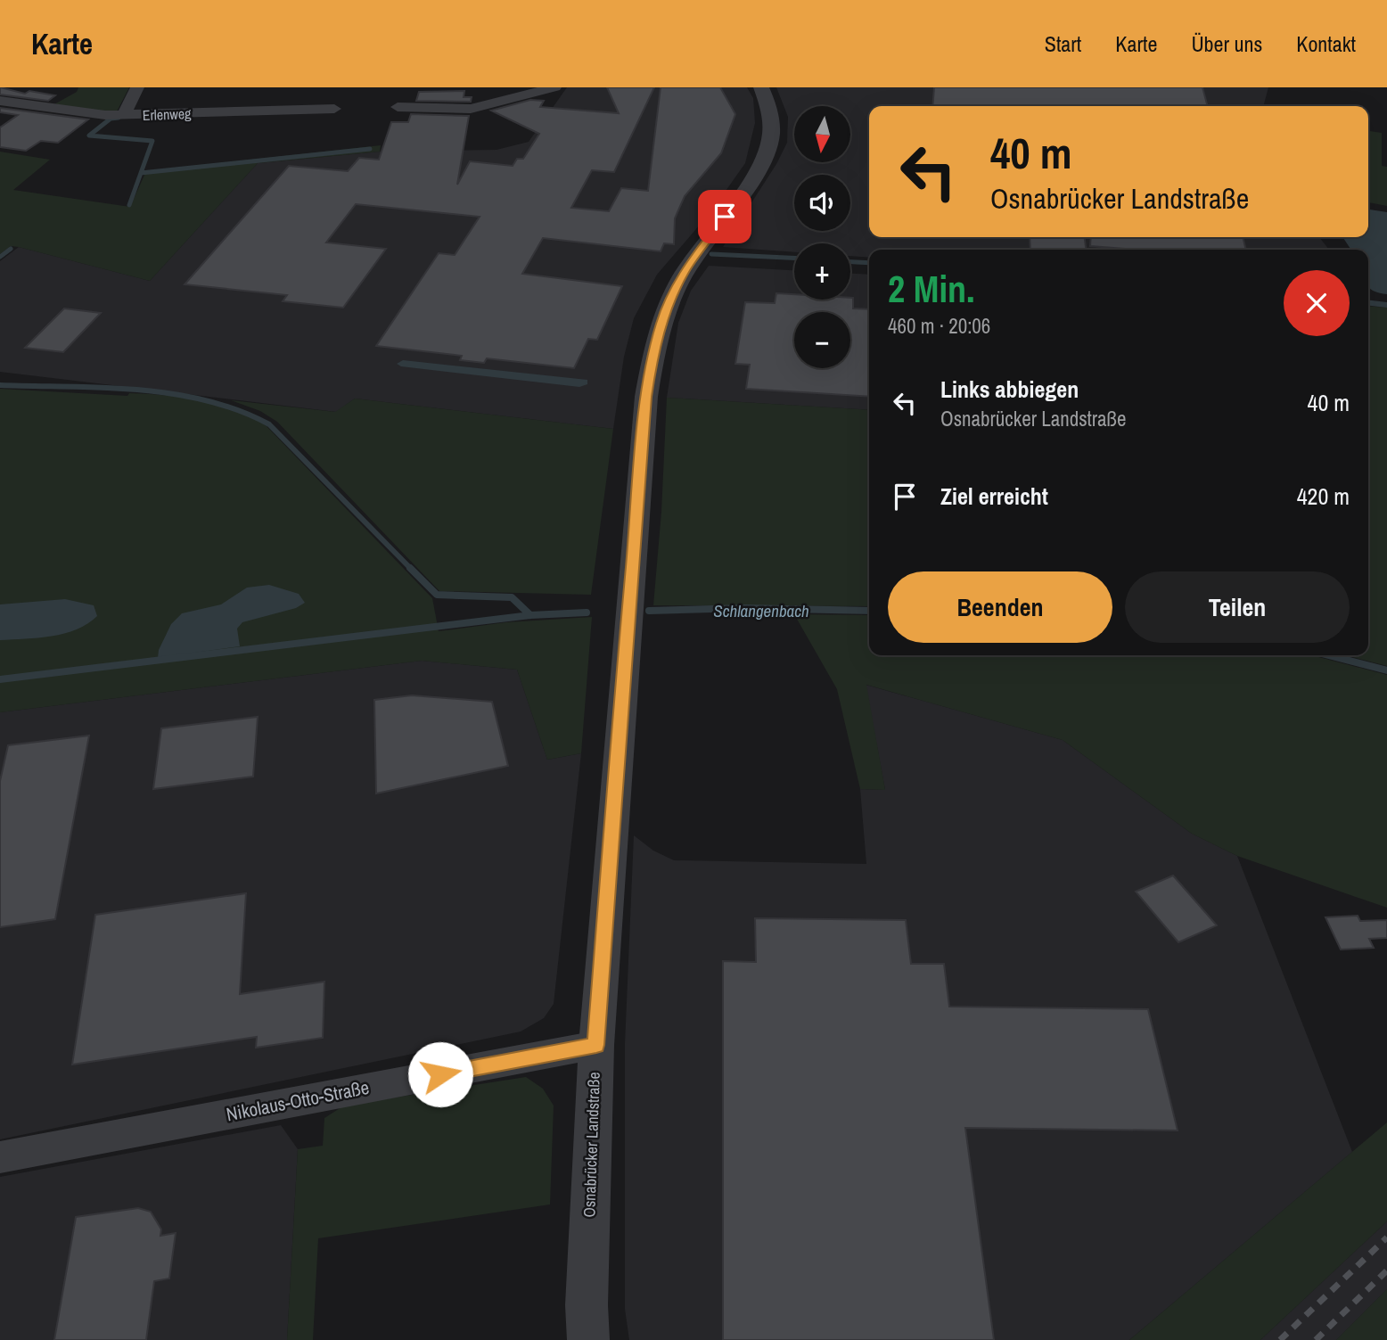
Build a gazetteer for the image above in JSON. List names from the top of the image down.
{
  "streets": {
    "street": ["Erlenweg", "Nikolaus-Otto-Straße", "Osnabrücker Landstraße"]
  },
  "crossings": [
    ["Nikolaus-Otto-Straße", "Osnabrücker Landstraße"]
  ],
  "water": ["Schlangenbach"],
  "north": "bottom",
  "page": {
    "header": "Karte",
    "nav": [
      "Start",
      "Karte",
      "Über uns",
      "Kontakt"
    ],
    "map_buttons": ["+", "−"],
    "turn": ["40 m", "Osnabrücker Landstraße"],
    "heading": ["2 Min.", "460 m · 20:06"],
    "list": [
      {
        "name": "Links abbiegen",
        "note": "Osnabrücker Landstraße",
        "value": "40 m"
      },
      {
        "name": "Ziel erreicht",
        "value": "420 m"
      }
    ],
    "buttons": ["Beenden", "Teilen"]
  }
}
